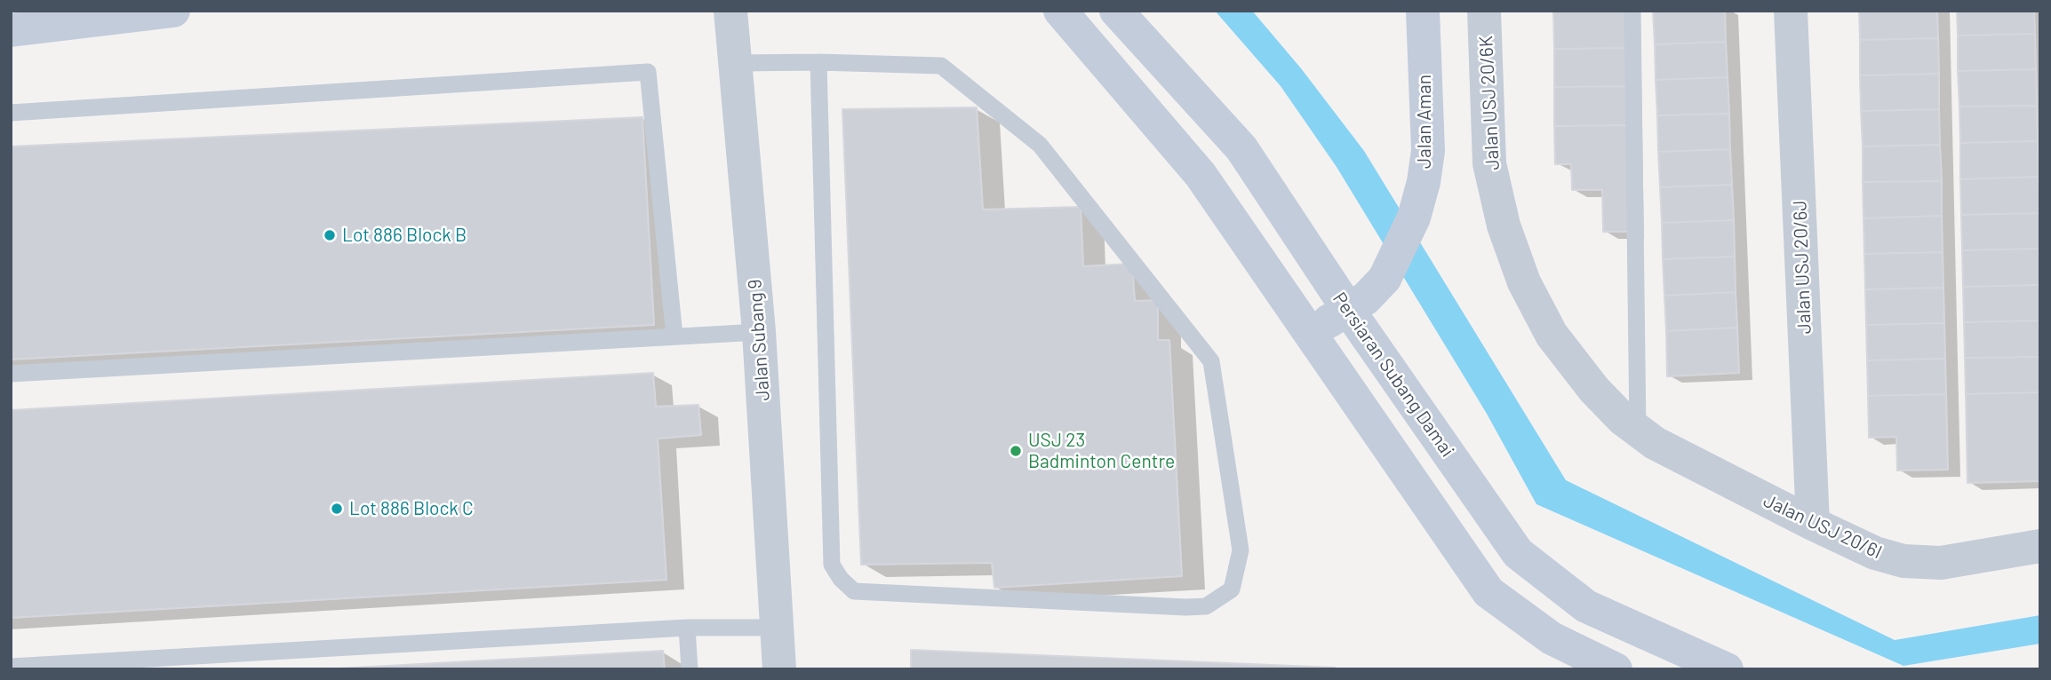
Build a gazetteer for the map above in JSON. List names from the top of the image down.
{
  "streets": {
    "street": [
      "Jalan USJ 20/6K",
      "Jalan Aman",
      "Jalan USJ 20/6J",
      "Jalan Subang 9",
      "Persiaran Subang Damai",
      "Jalan USJ 20/6I"
    ]
  },
  "crossings": [
    ["Jalan USJ 20/6K", "Jalan USJ 20/6I"],
    ["Jalan Aman", "Persiaran Subang Damai"],
    ["Jalan USJ 20/6J", "Jalan USJ 20/6I"]
  ],
  "places": ["Lot 886 Block B", "USJ 23 Badminton Centre", "Lot 886 Block C"]
}
